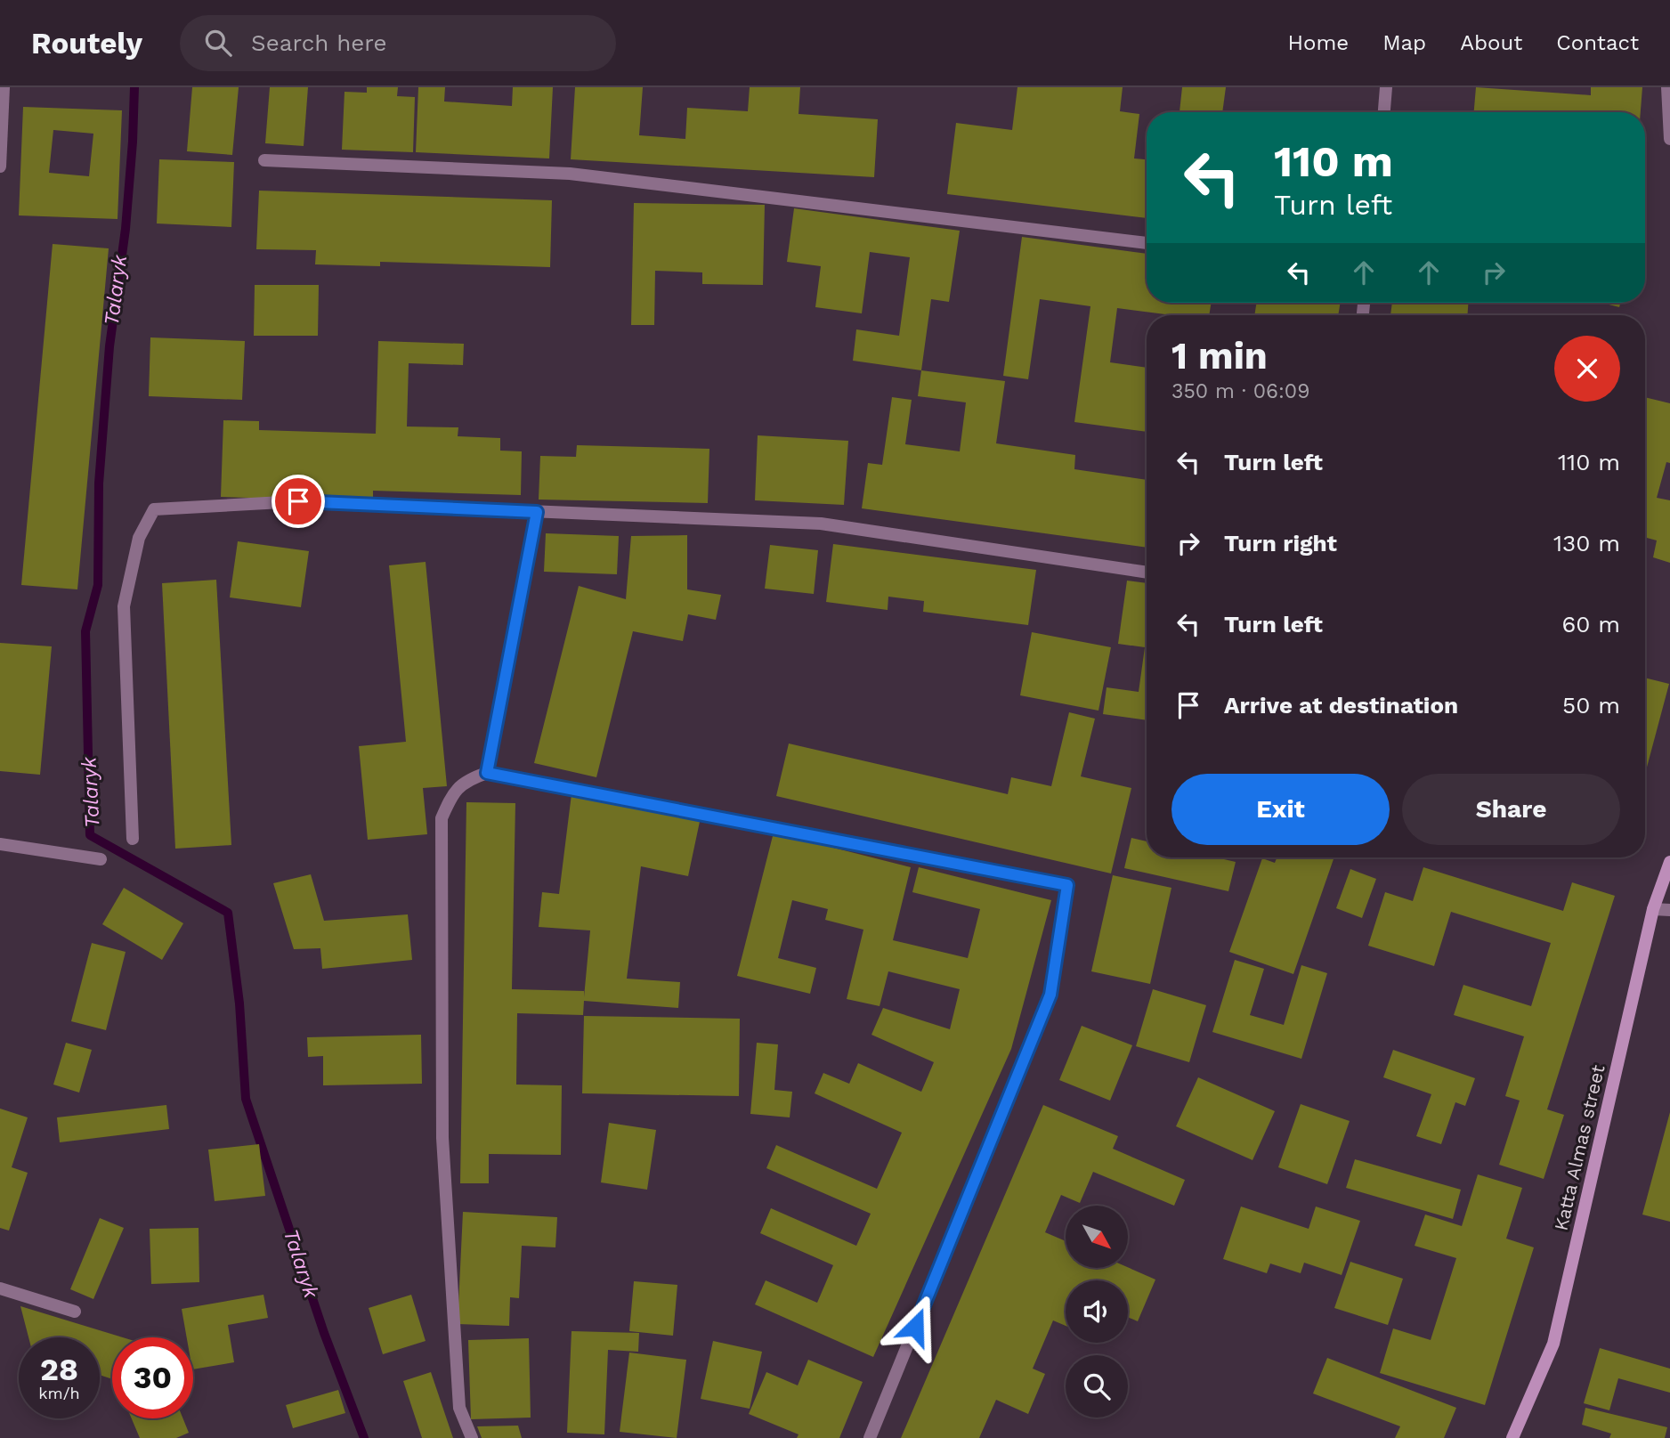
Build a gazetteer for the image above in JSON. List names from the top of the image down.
{
  "streets": {
    "street": ["Katta Almas street"]
  },
  "water": ["Talaryk"],
  "north": "bottom right",
  "page": {
    "header": "Routely",
    "search": "Search here",
    "nav": [
      "Home",
      "Map",
      "About",
      "Contact"
    ],
    "turn": ["110 m", "Turn left"],
    "heading": ["1 min", "350 m · 06:09"],
    "list": [
      {
        "name": "Turn left",
        "value": "110 m"
      },
      {
        "name": "Turn right",
        "value": "130 m"
      },
      {
        "name": "Turn left",
        "value": "60 m"
      },
      {
        "name": "Arrive at destination",
        "value": "50 m"
      }
    ],
    "buttons": ["Exit", "Share"],
    "speed": "28 km/h",
    "limit": "30"
  }
}
